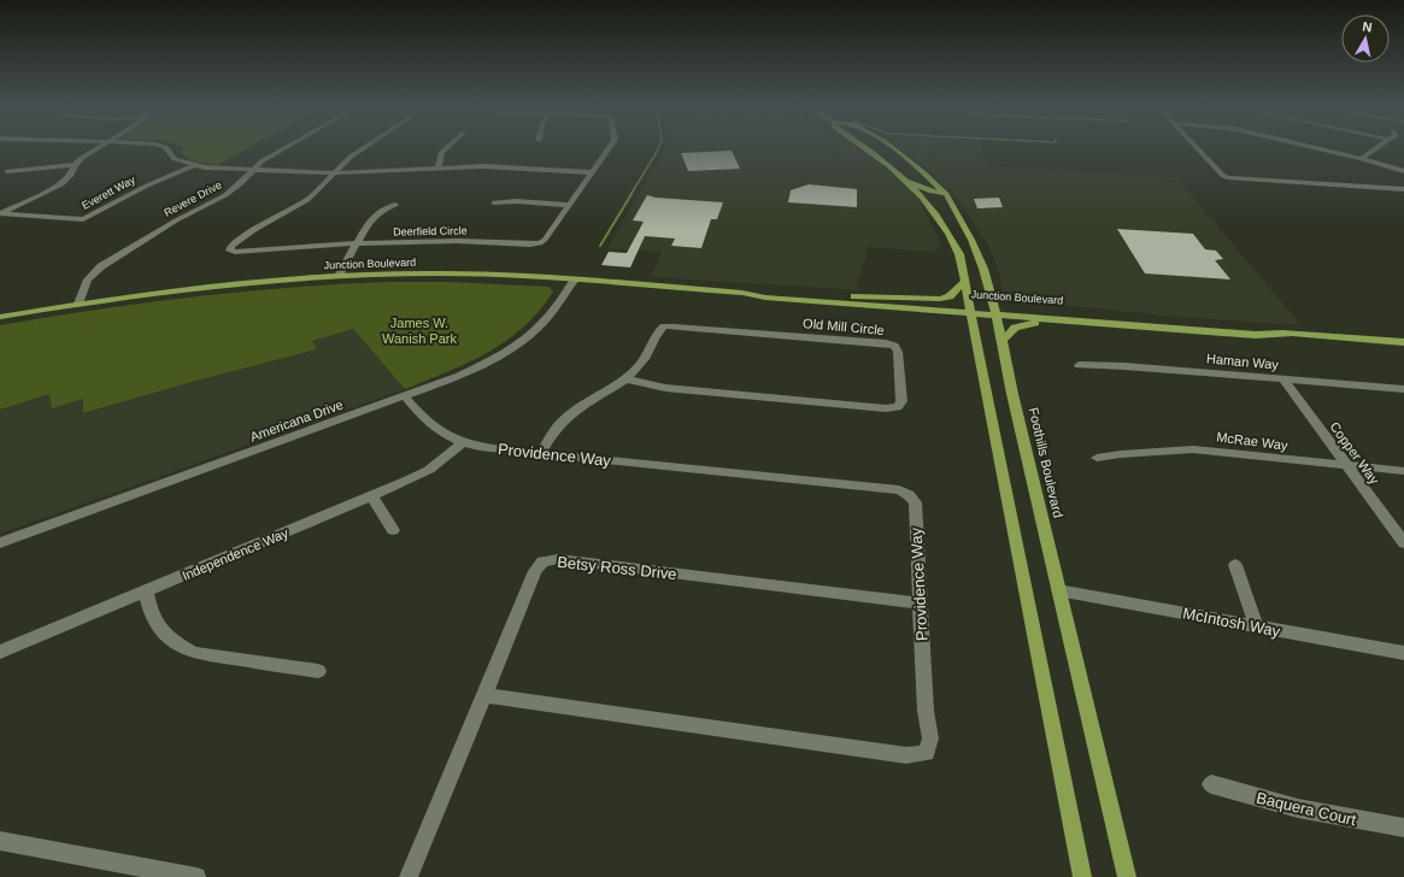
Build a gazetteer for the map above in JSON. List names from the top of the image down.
{
  "streets": {
    "main road": ["Junction Boulevard", "Foothills Boulevard"],
    "street": [
      "Everett Way",
      "Revere Drive",
      "Deerfield Circle",
      "Old Mill Circle",
      "Haman Way",
      "Americana Drive",
      "McRae Way",
      "Copper Way",
      "Providence Way",
      "Independence Way",
      "Betsy Ross Drive",
      "McIntosh Way",
      "Baquera Court"
    ]
  },
  "crossings": [
    ["Revere Drive", "Junction Boulevard"],
    ["Junction Boulevard", "Americana Drive"],
    ["Junction Boulevard", "Foothills Boulevard"],
    ["Old Mill Circle", "Providence Way"],
    ["Haman Way", "Copper Way"],
    ["Americana Drive", "Providence Way"],
    ["McRae Way", "Copper Way"],
    ["Providence Way", "Independence Way"],
    ["Providence Way", "Betsy Ross Drive"],
    ["Foothills Boulevard", "McIntosh Way"]
  ],
  "parks": ["James W. Wanish Park"],
  "north": "top"
}
